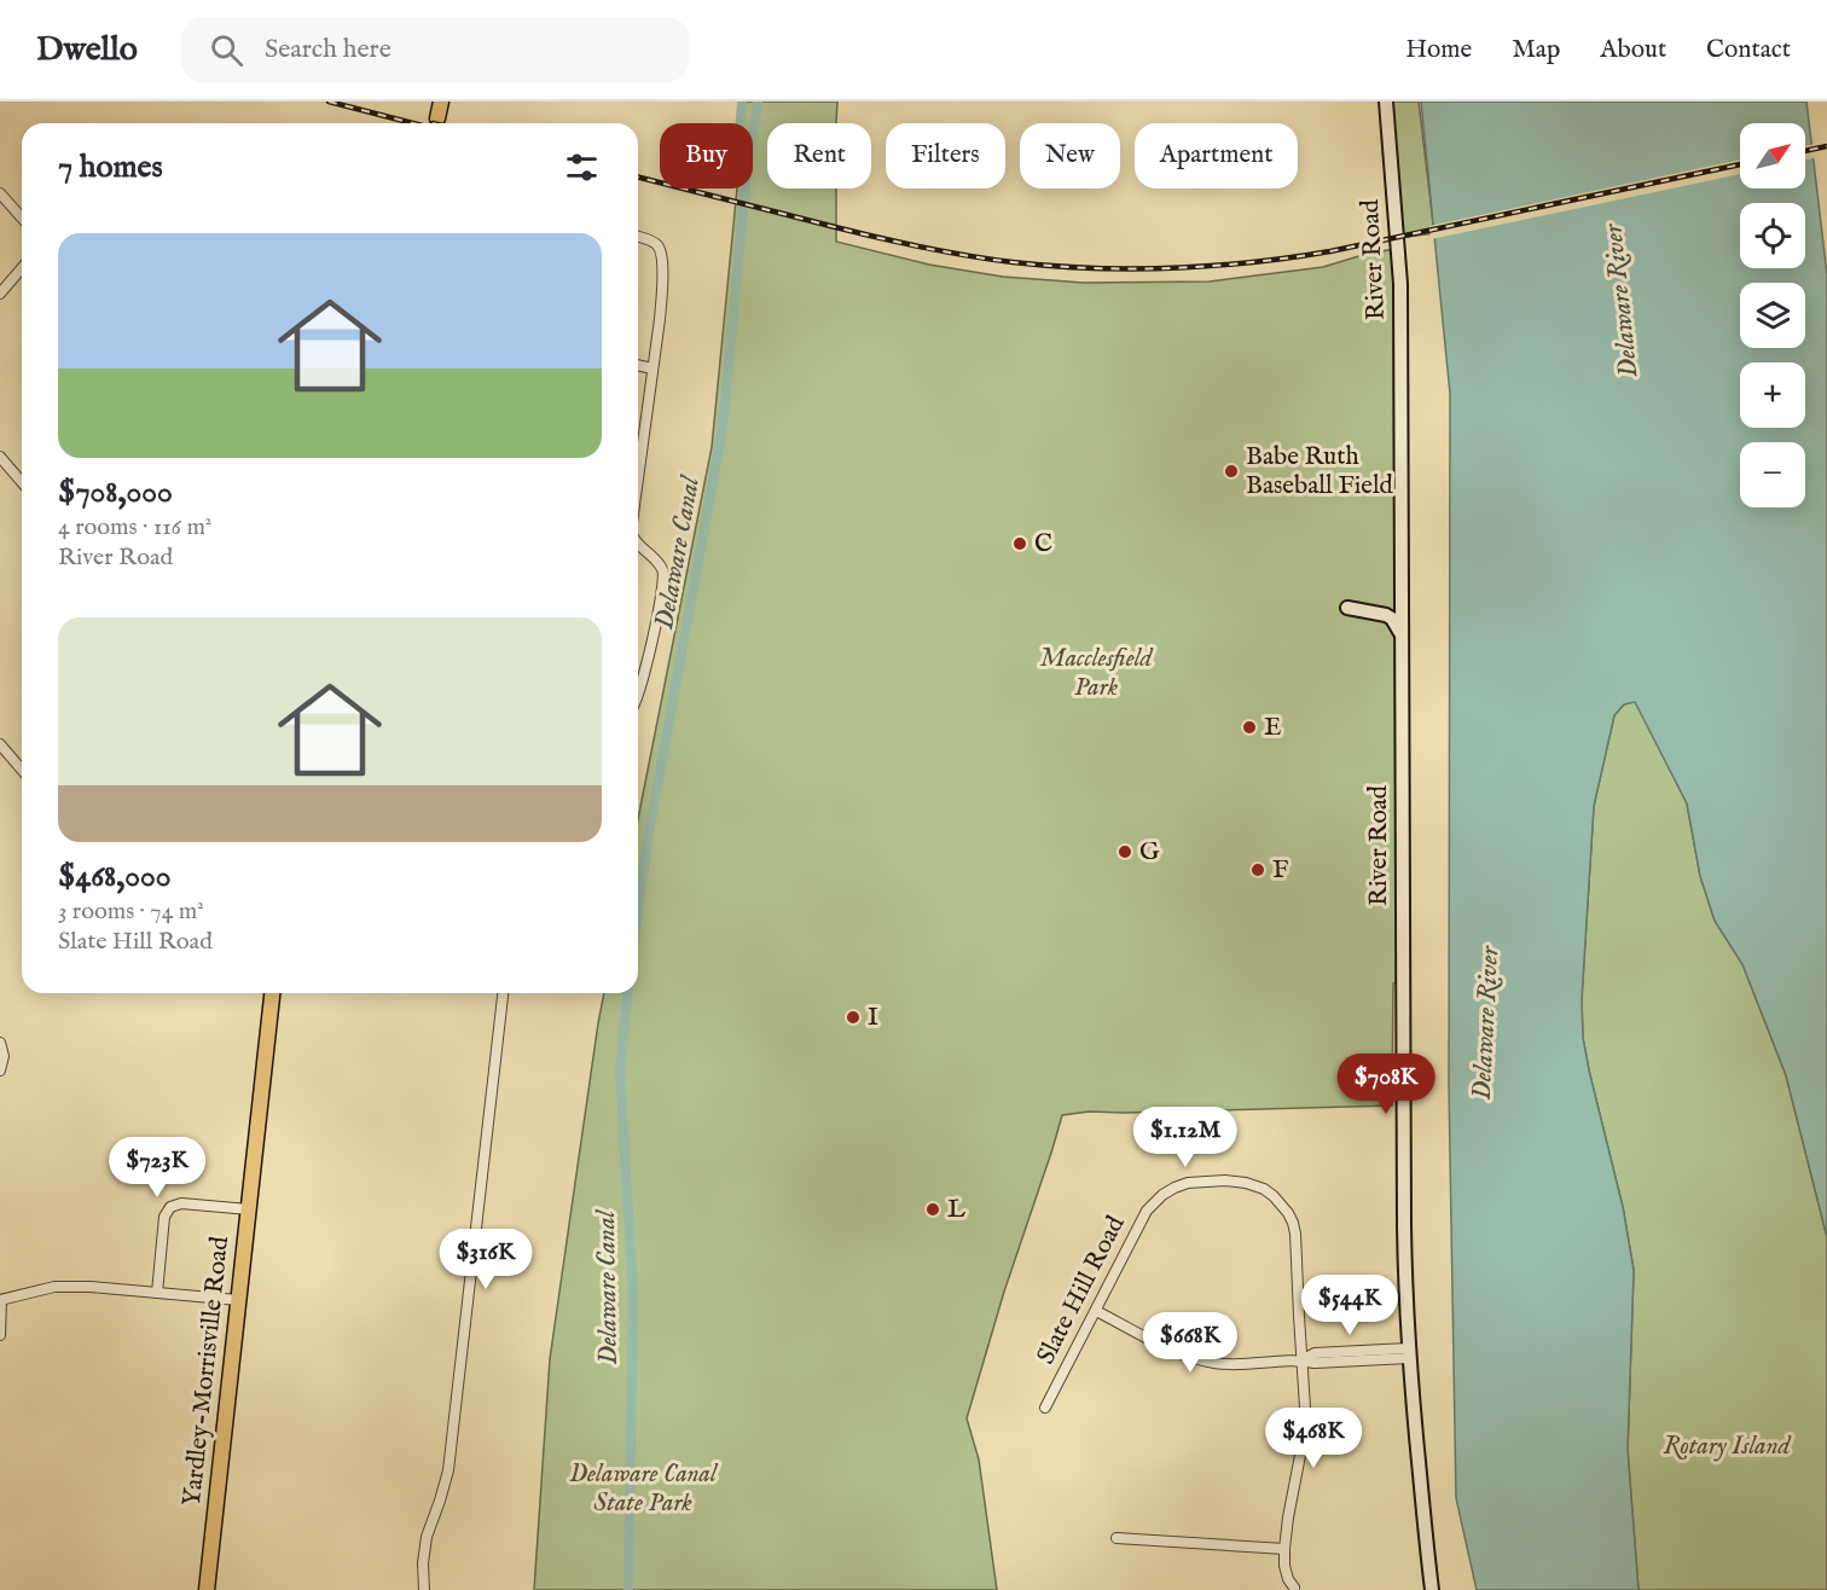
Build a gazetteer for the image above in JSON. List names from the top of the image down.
{
  "streets": {
    "main road": ["River Road", "Yardley-Morrisville Road"],
    "street": ["Slate Hill Road"]
  },
  "water": ["Delaware River", "Delaware Canal"],
  "parks": ["Macclesfield Park", "Rotary Island", "Delaware Canal State Park"],
  "places": [
    "Babe Ruth Baseball Field",
    "C",
    "E",
    "G",
    "F",
    "I",
    "L"
  ],
  "north": "top right",
  "page": {
    "header": "Dwello",
    "search": "Search here",
    "nav": [
      "Home",
      "Map",
      "About",
      "Contact"
    ],
    "map_buttons": ["+", "−"],
    "chip": [
      "Buy",
      "Rent",
      "Filters",
      "New",
      "Apartment"
    ],
    "heading": "7 homes",
    "list": [
      {
        "name": "$708,000",
        "note": "4 rooms · 116 m² · River Road"
      },
      {
        "name": "$468,000",
        "note": "3 rooms · 74 m² · Slate Hill Road"
      }
    ],
    "price": [
      "$708K",
      "$1.12M",
      "$723K",
      "$316K",
      "$544K",
      "$668K",
      "$468K"
    ]
  }
}
